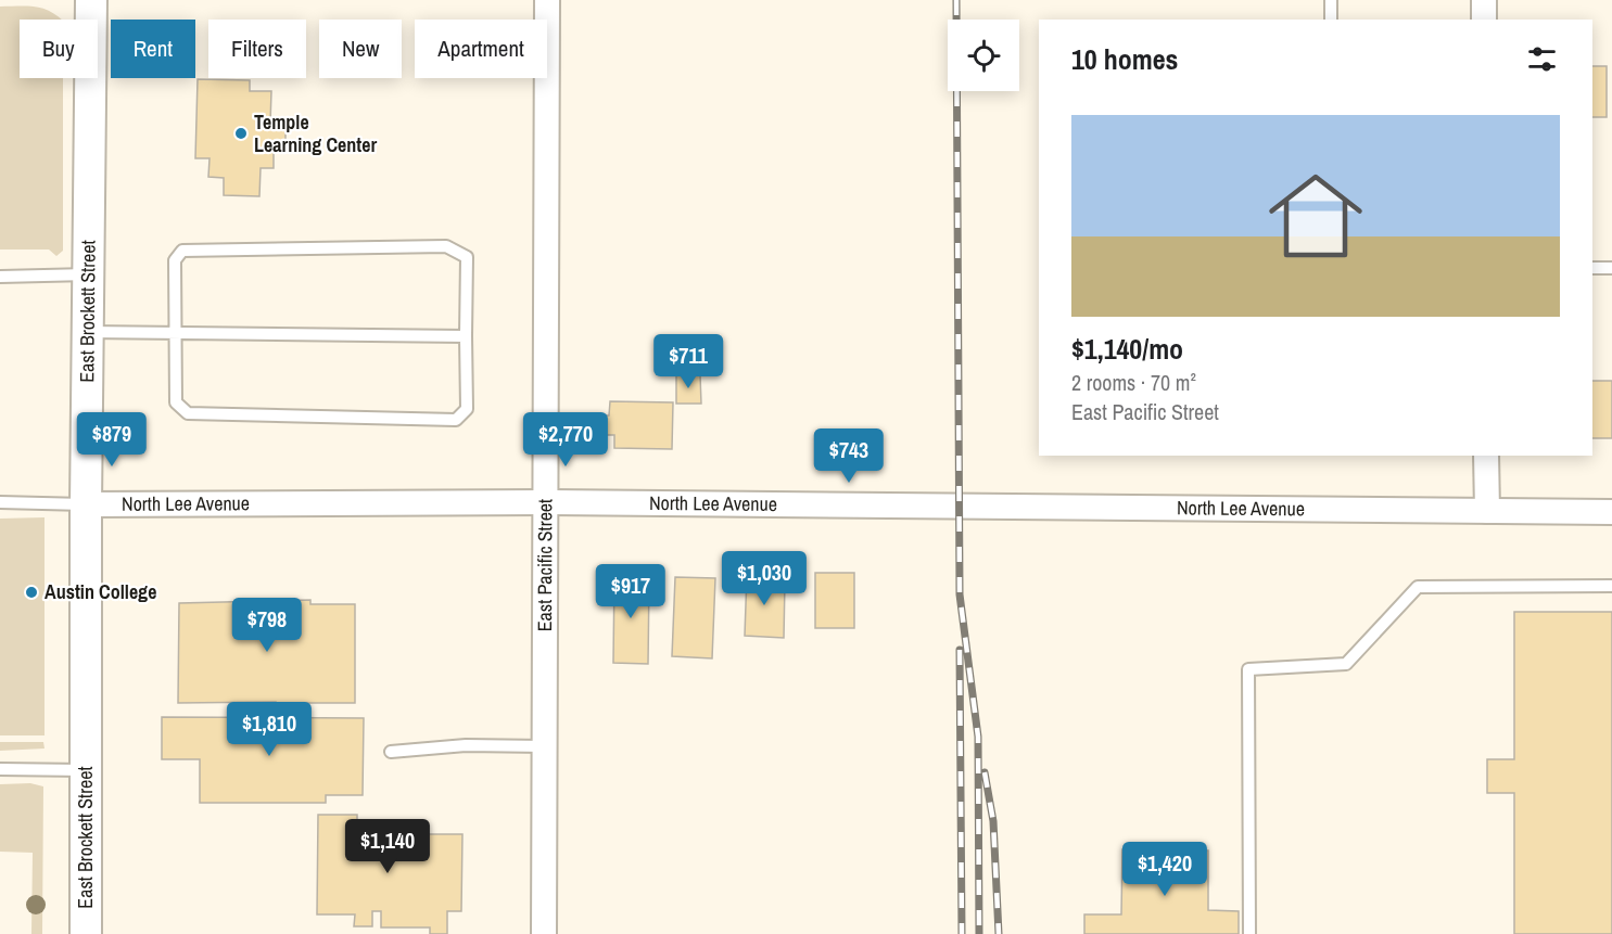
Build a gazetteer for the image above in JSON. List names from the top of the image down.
{
  "streets": {
    "street": ["East Brockett Street", "North Lee Avenue", "East Pacific Street"]
  },
  "crossings": [
    ["East Brockett Street", "North Lee Avenue"],
    ["North Lee Avenue", "East Pacific Street"]
  ],
  "places": ["Temple Learning Center", "Austin College"],
  "page": {
    "chip": [
      "Buy",
      "Rent",
      "Filters",
      "New",
      "Apartment"
    ],
    "heading": "10 homes",
    "list": [
      {
        "name": "$1,140/mo",
        "note": "2 rooms · 70 m² · East Pacific Street"
      }
    ],
    "price": [
      "$711",
      "$879",
      "$2,770",
      "$743",
      "$1,030",
      "$917",
      "$798",
      "$1,810",
      "$1,140",
      "$1,420"
    ]
  }
}
